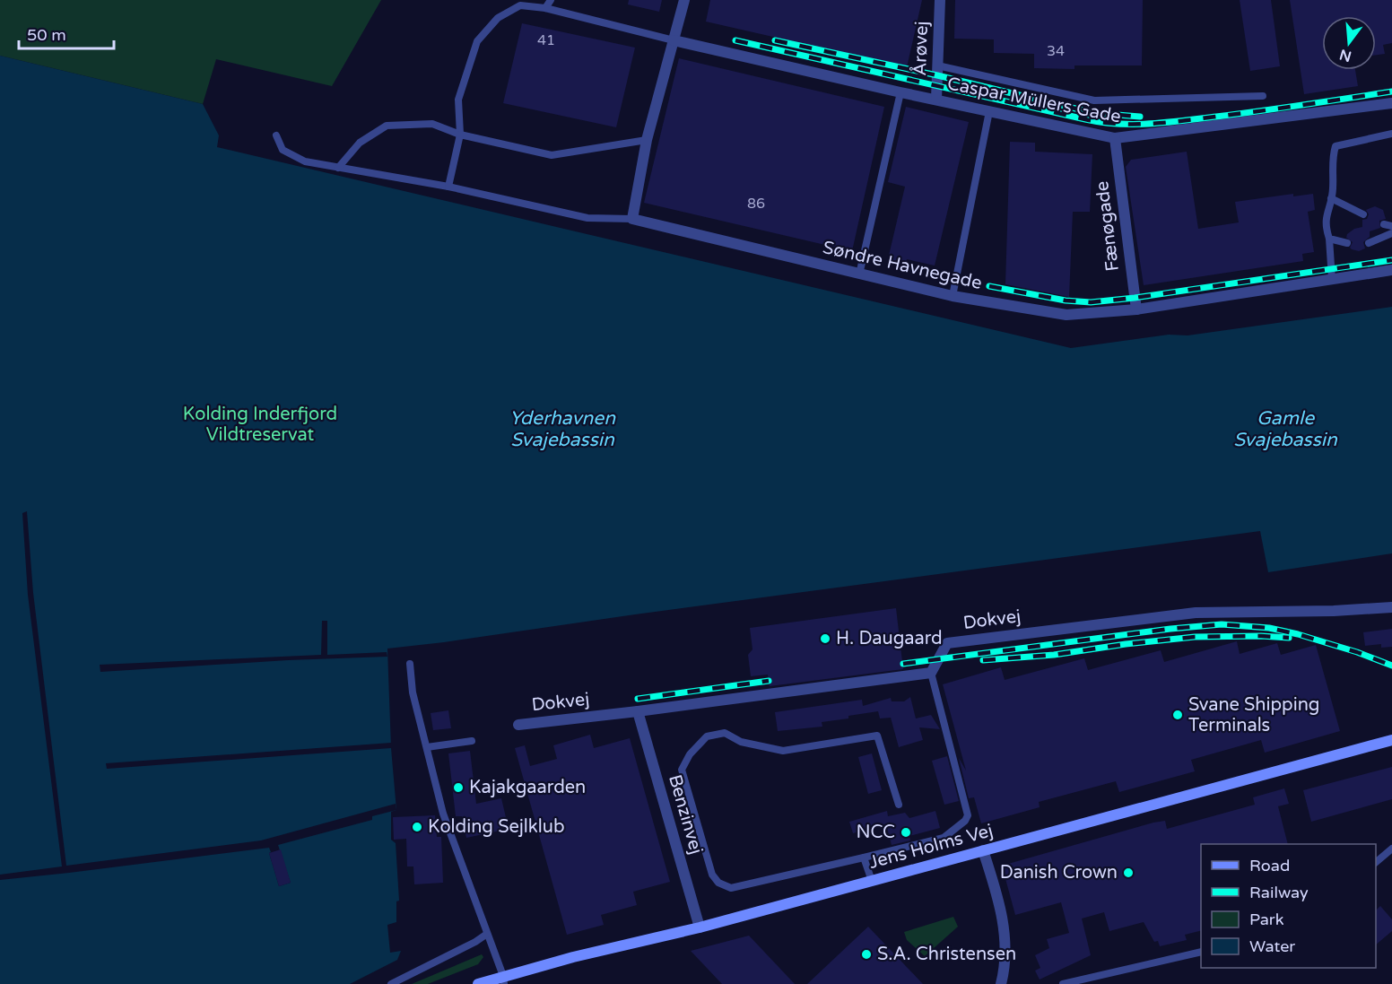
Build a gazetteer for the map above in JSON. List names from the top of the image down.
{
  "streets": {
    "main road": ["Jens Holms Vej"],
    "street": [
      "Årøvej",
      "Caspar Müllers Gade",
      "Fænøgade",
      "Søndre Havnegade",
      "Dokvej",
      "Benzinvej"
    ]
  },
  "crossings": [
    ["Årøvej", "Caspar Müllers Gade"],
    ["Caspar Müllers Gade", "Fænøgade"],
    ["Fænøgade", "Søndre Havnegade"],
    ["Dokvej", "Benzinvej"],
    ["Benzinvej", "Jens Holms Vej"]
  ],
  "water": ["Yderhavnen Svajebassin", "Gamle Svajebassin"],
  "parks": ["Kolding Inderfjord Vildtreservat"],
  "places": [
    "H. Daugaard",
    "Svane Shipping Terminals",
    "Kajakgaarden",
    "Kolding Sejlklub",
    "NCC",
    "Danish Crown",
    "S.A. Christensen"
  ],
  "house_numbers": ["41", "34", "86"],
  "legend": [
    "Road",
    "Railway",
    "Park",
    "Water"
  ],
  "scale_bar": "50 m",
  "north": "bottom"
}
